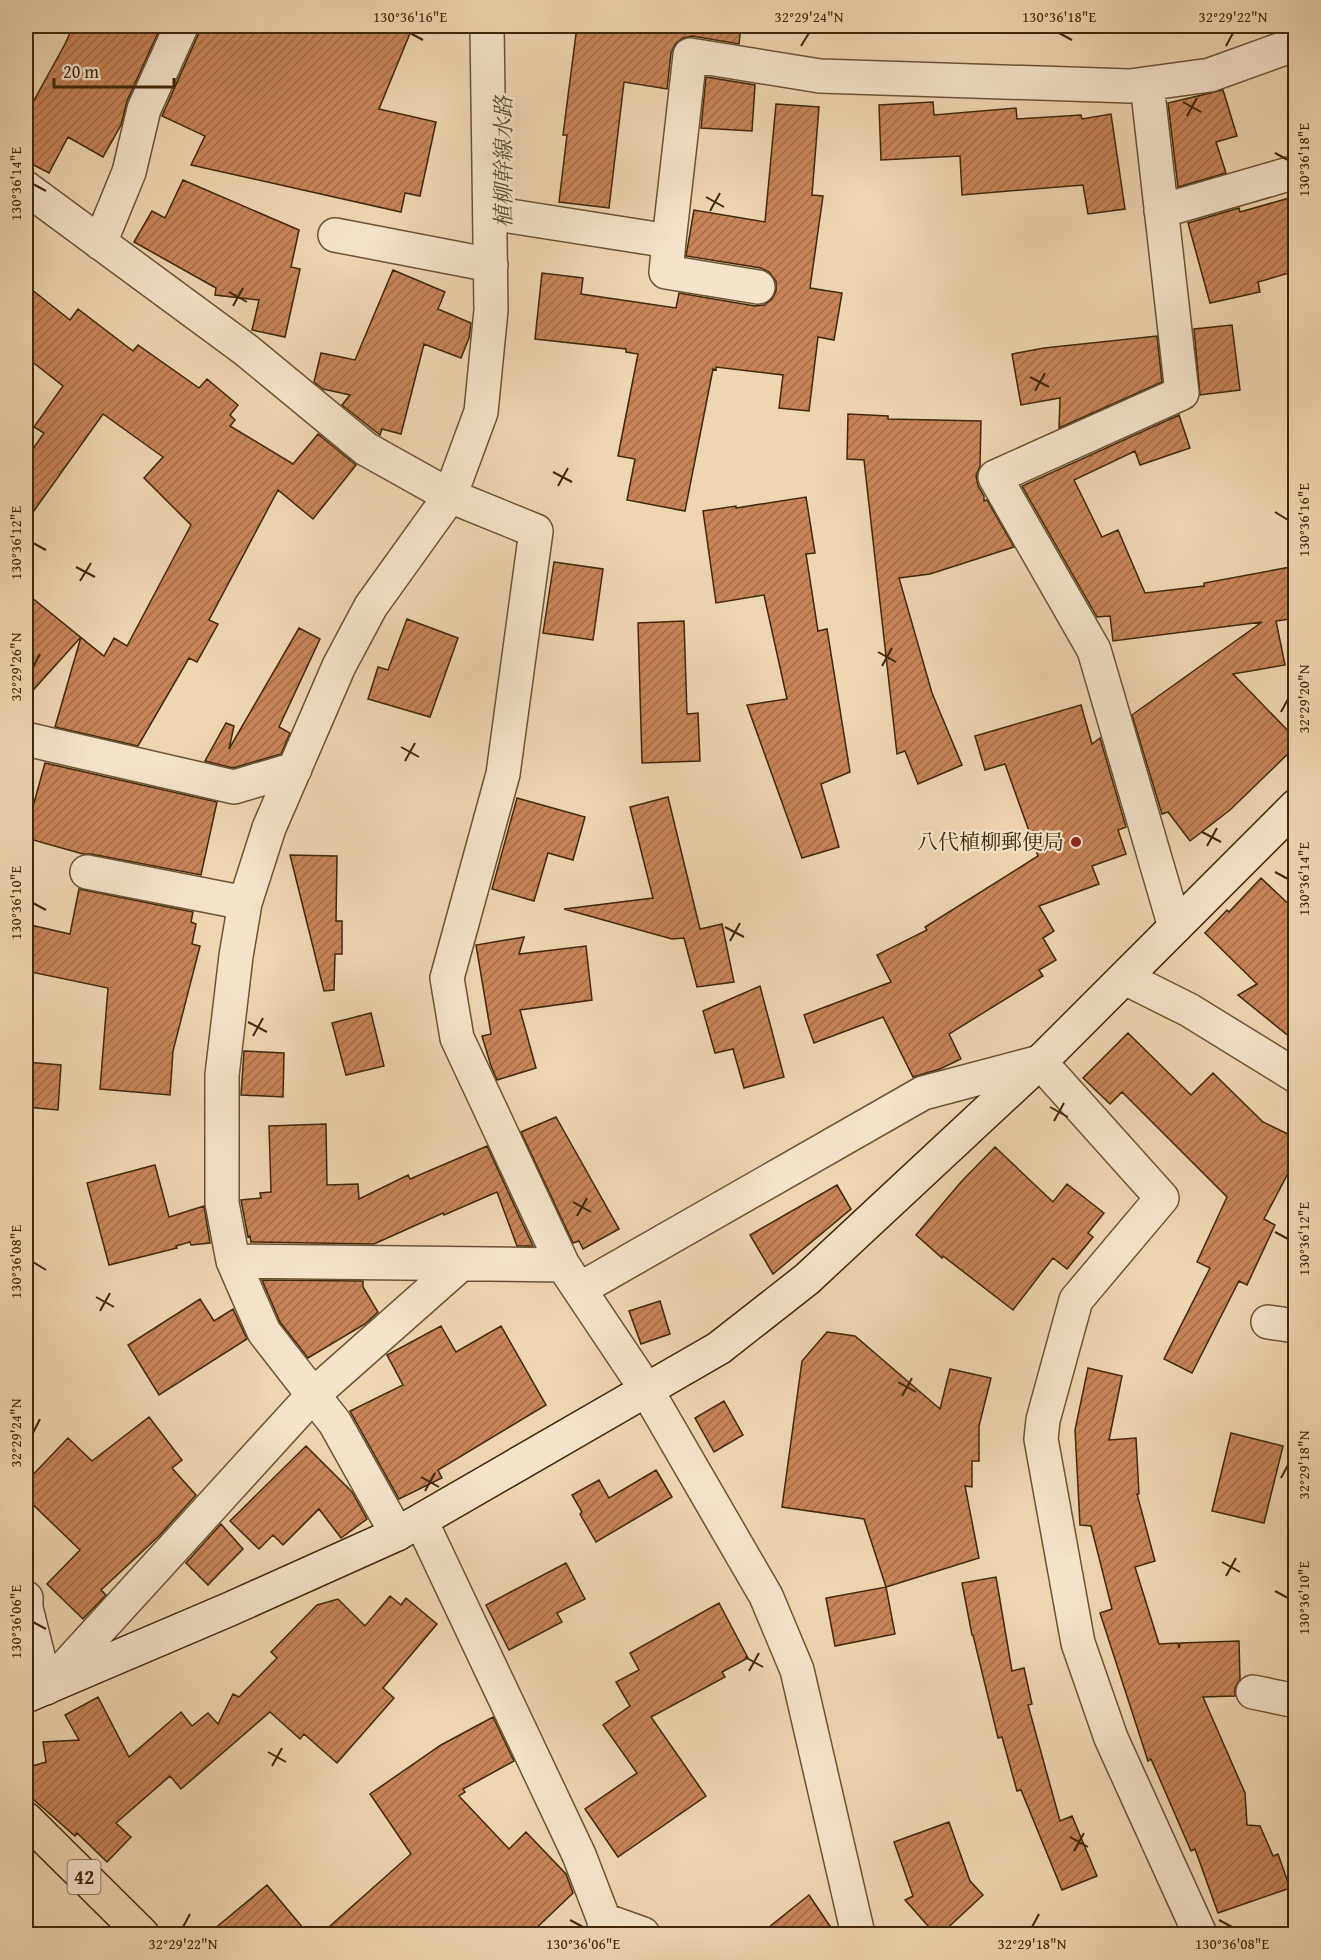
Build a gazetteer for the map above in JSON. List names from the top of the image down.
{
  "streets": {
    "main road": ["42"]
  },
  "water": ["植柳幹線水路"],
  "places": ["八代植柳郵便局"],
  "scale_bar": "20 m",
  "coordinates": [
    "130°36'16\"E",
    "32°29'24\"N",
    "130°36'18\"E",
    "32°29'22\"N",
    "130°36'14\"E",
    "130°36'12\"E",
    "32°29'26\"N",
    "32°29'20\"N",
    "130°36'10\"E",
    "130°36'08\"E",
    "32°29'18\"N",
    "130°36'06\"E"
  ]
}
